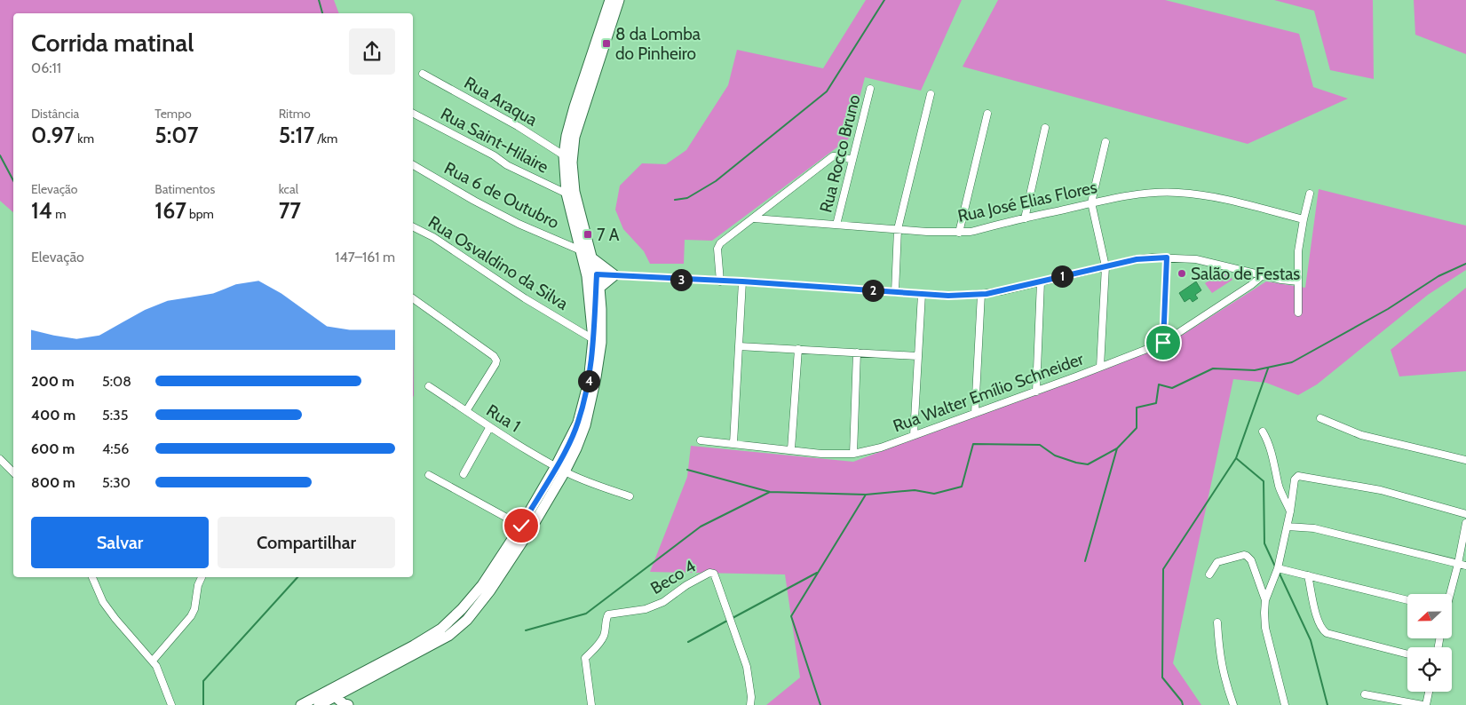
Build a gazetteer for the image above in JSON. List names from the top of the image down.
{
  "streets": {
    "street": [
      "Rua Araqua",
      "Rua Saint-Hilaire",
      "Rua Rocco Bruno",
      "Rua 6 de Outubro",
      "Rua José Elias Flores",
      "Rua Osvaldino da Silva",
      "Rua Walter Emílio Schneider",
      "Rua 1",
      "Beco 4"
    ]
  },
  "crossings": [
    ["Rua Rocco Bruno", "Rua José Elias Flores"]
  ],
  "places": {
    "transit": ["8 da Lomba do Pinheiro", "7 A"],
    "other": ["Salão de Festas"]
  },
  "north": "left",
  "page": {
    "heading": ["Corrida matinal", "06:11"],
    "stats": [
      ["Distância", "0.97 km"],
      ["Tempo", "5:07"],
      ["Ritmo", "5:17 /km"],
      ["Elevação", "14 m"],
      ["Batimentos", "167 bpm"],
      ["kcal", "77"]
    ],
    "chart": ["Elevação", "147–161 m"],
    "pins": [
      "1",
      "3",
      "2",
      "4"
    ],
    "list": [
      {
        "name": "200 m",
        "note": "5:08"
      },
      {
        "name": "400 m",
        "note": "5:35"
      },
      {
        "name": "600 m",
        "note": "4:56"
      },
      {
        "name": "800 m",
        "note": "5:30"
      }
    ],
    "buttons": ["Salvar", "Compartilhar"]
  }
}
